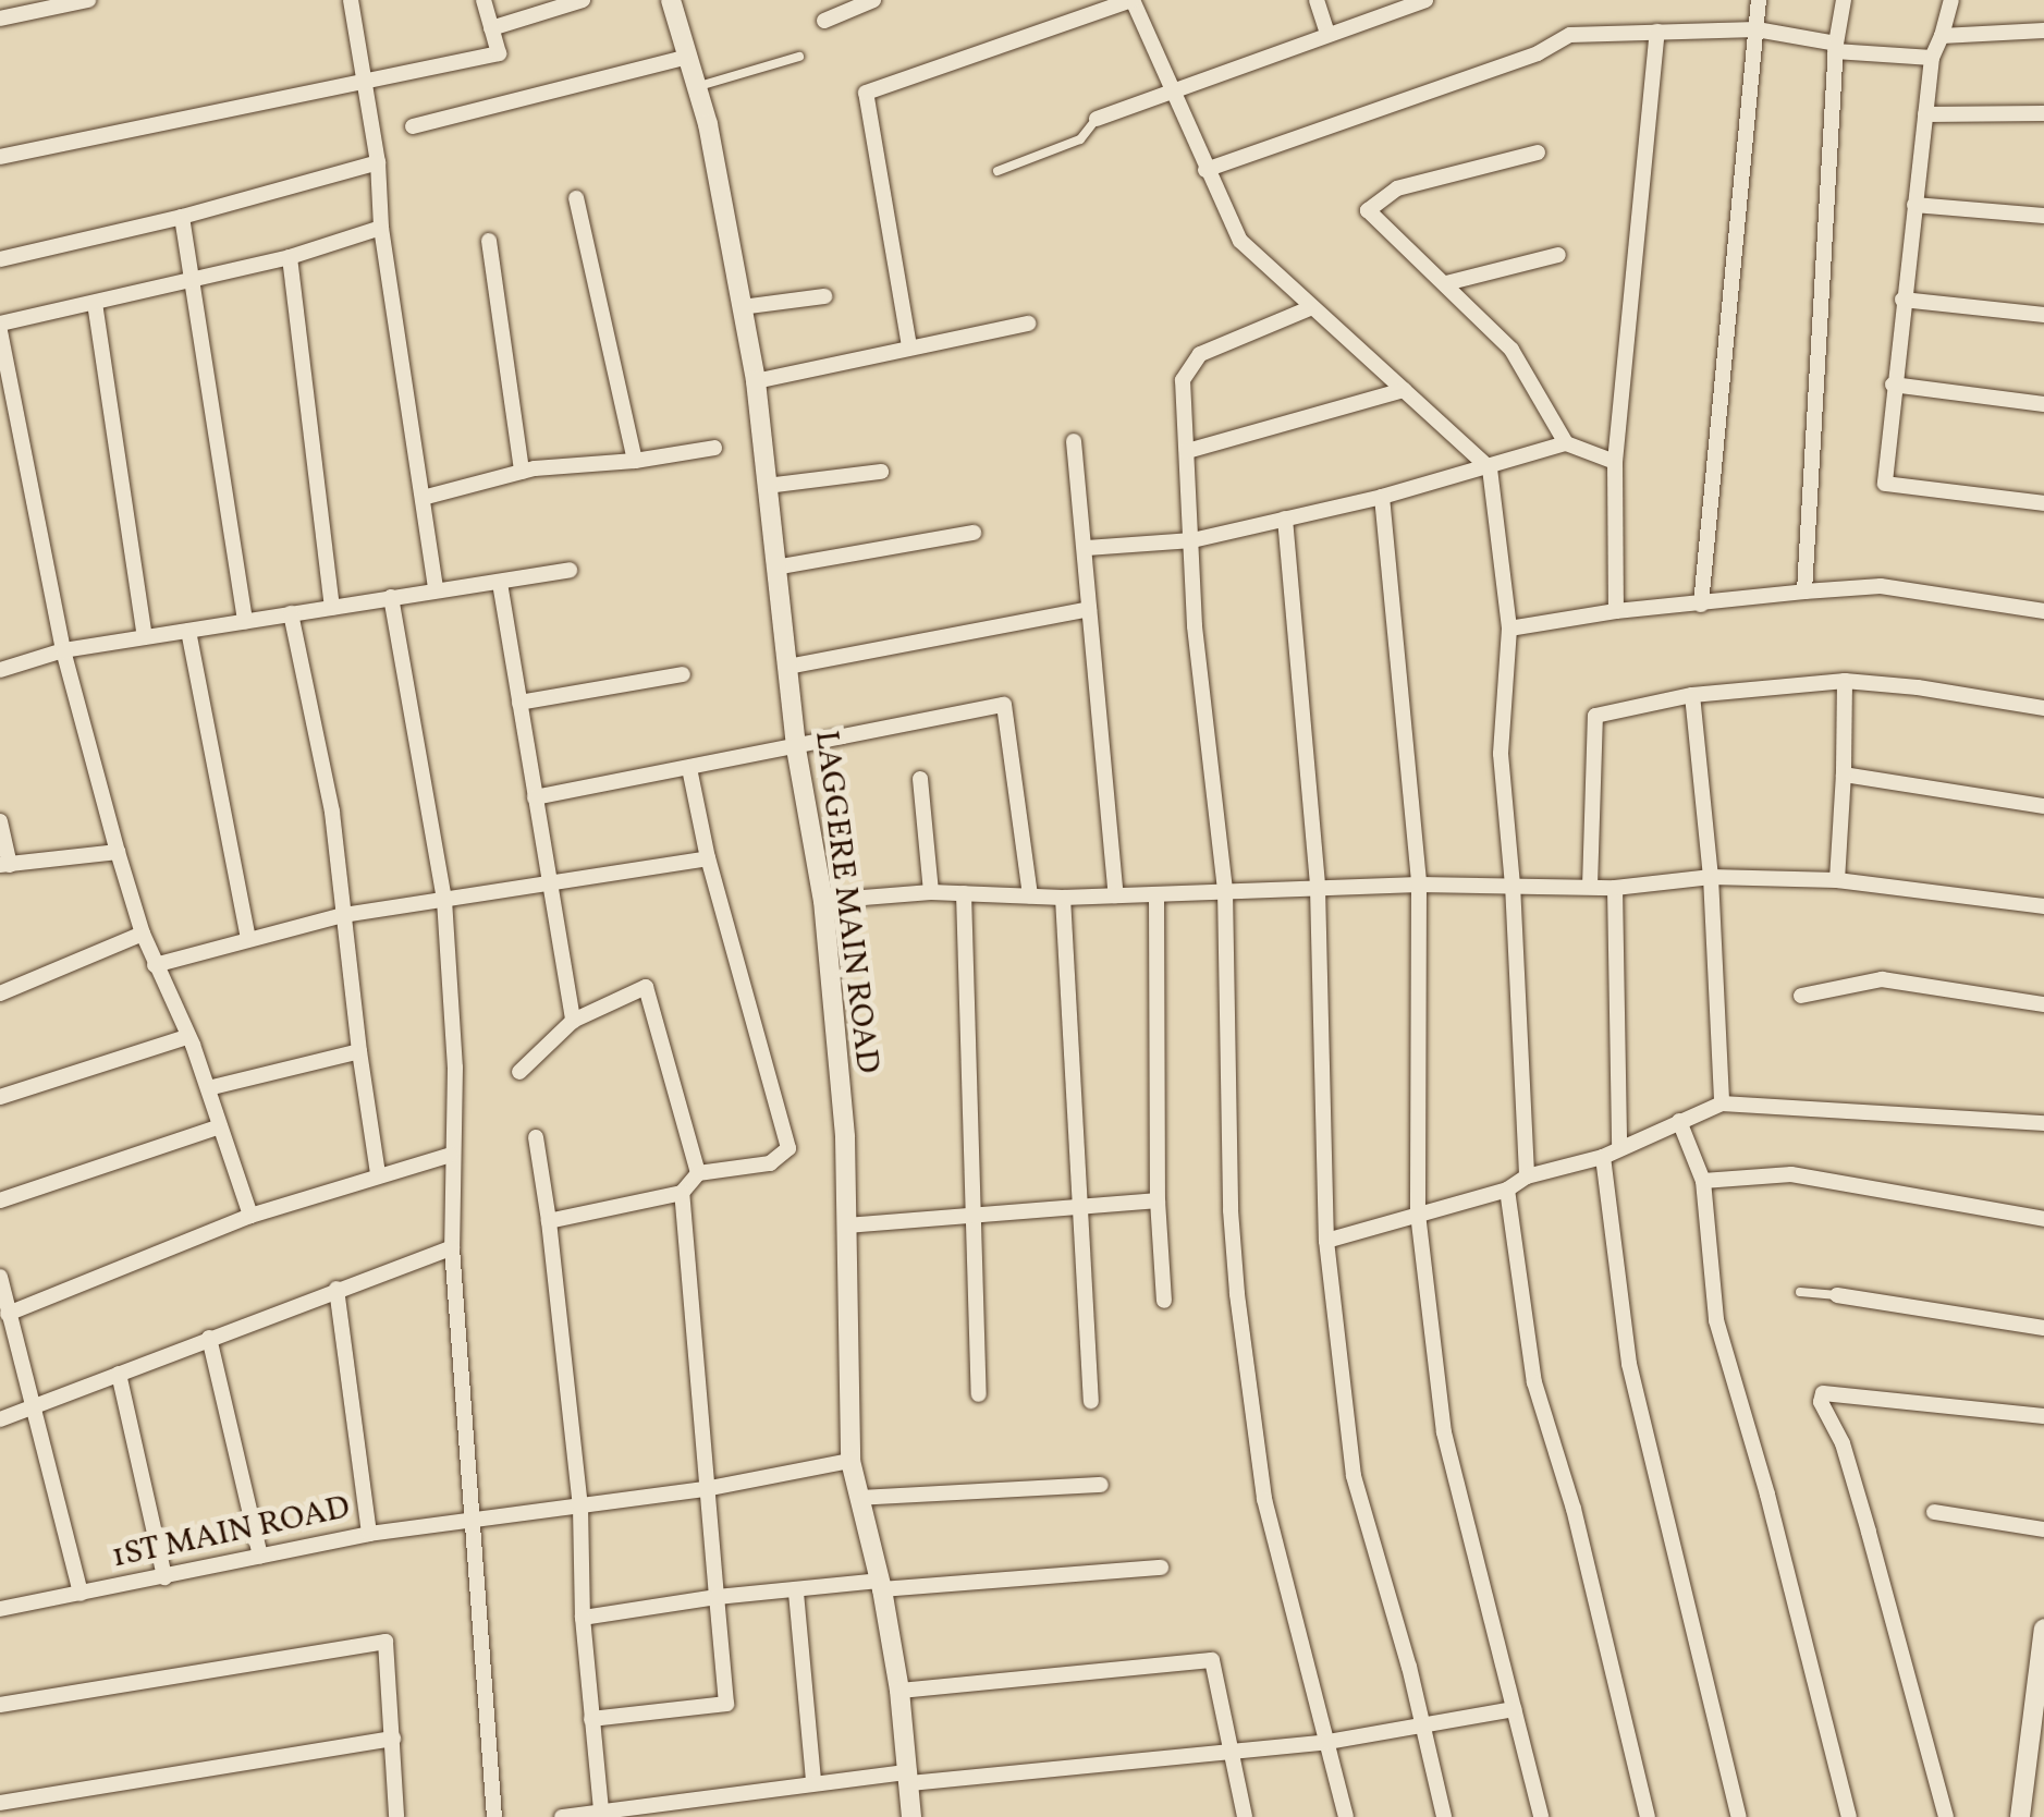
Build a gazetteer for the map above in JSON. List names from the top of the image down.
{
  "streets": {
    "street": ["LAGGERE MAIN ROAD", "1ST MAIN ROAD"]
  },
  "crossings": [
    ["LAGGERE MAIN ROAD", "1ST MAIN ROAD"]
  ]
}
